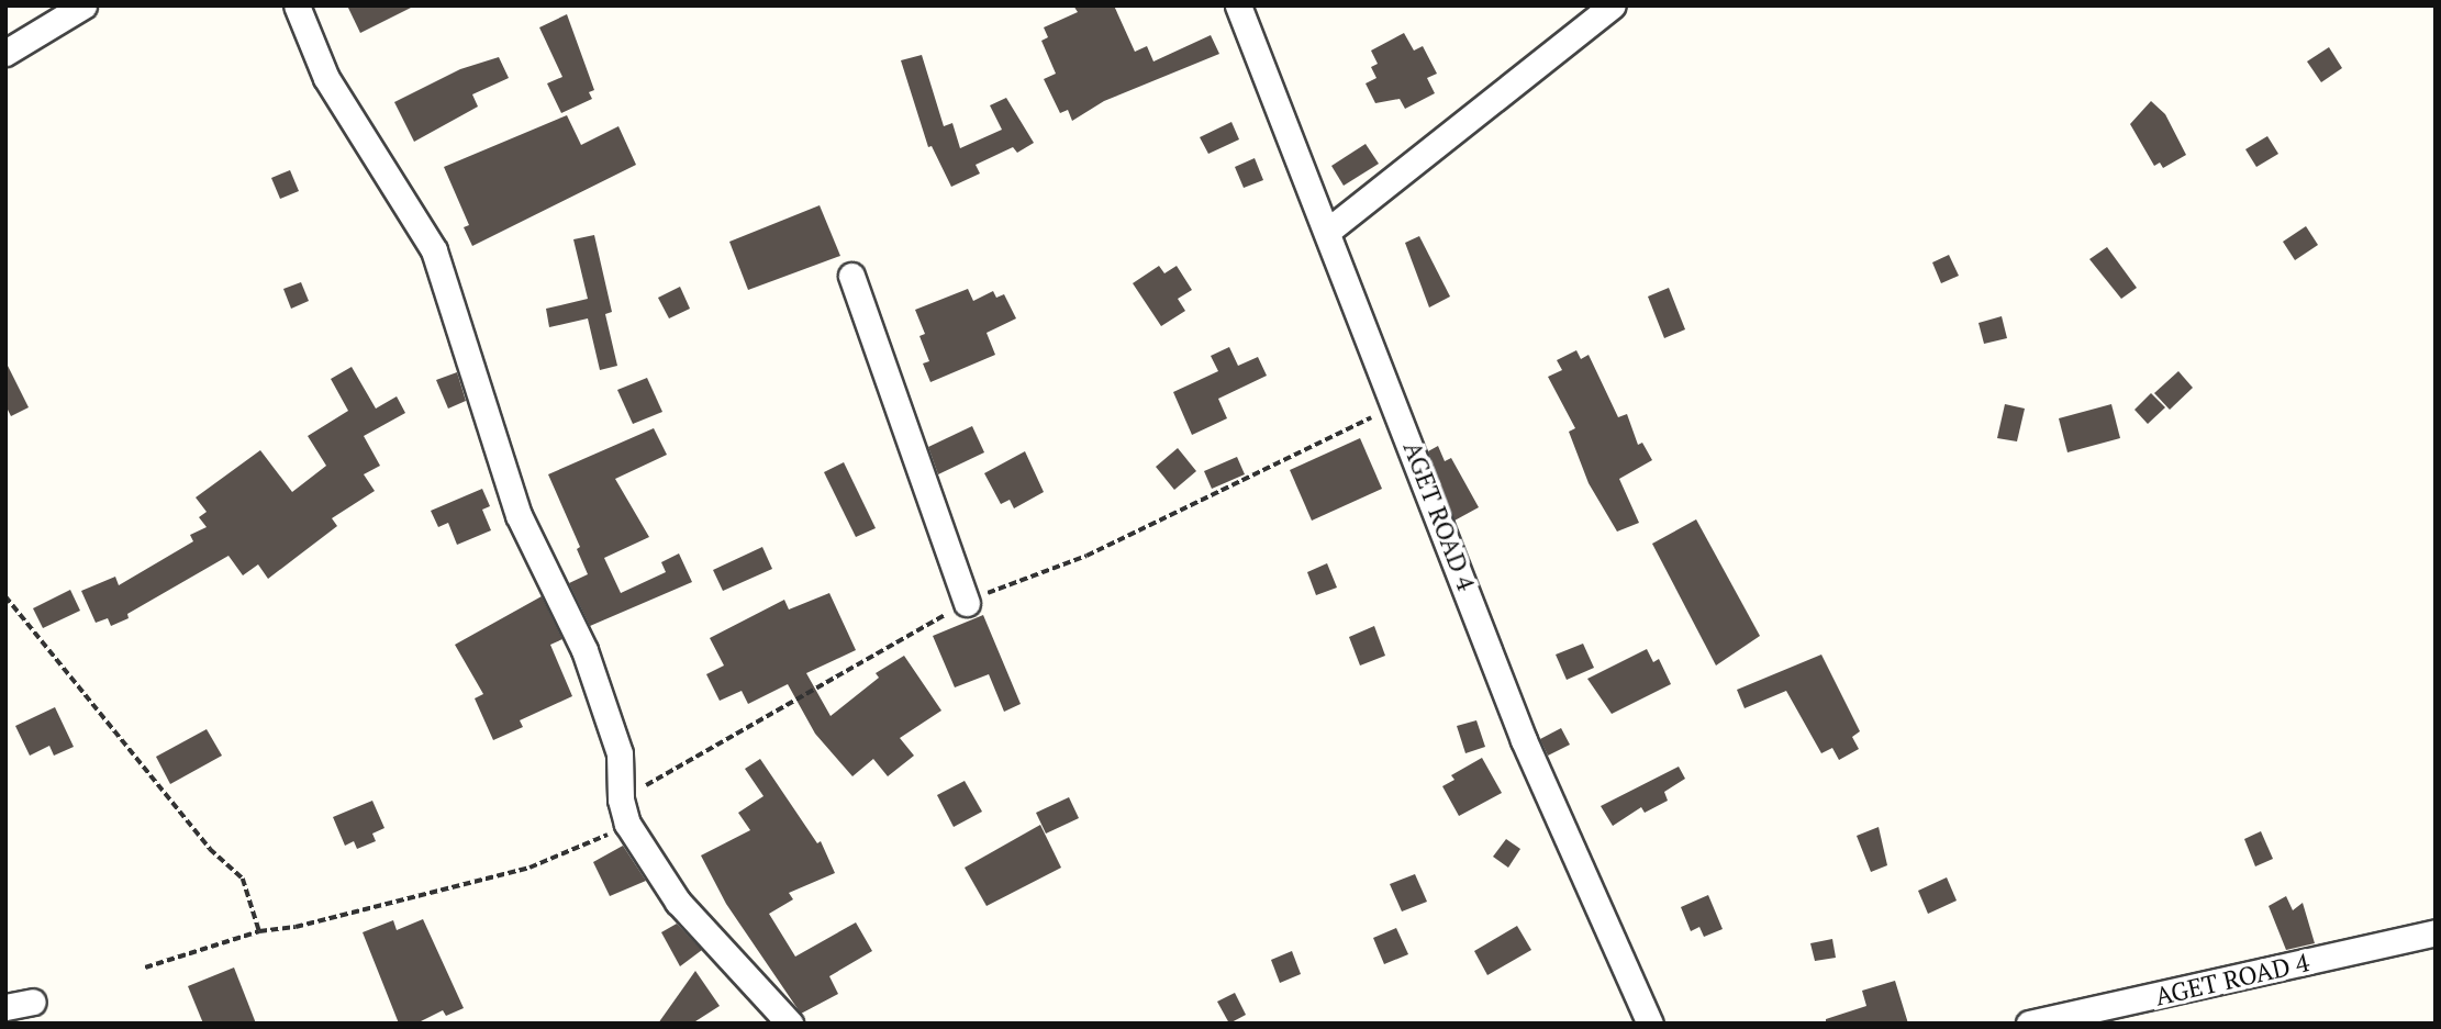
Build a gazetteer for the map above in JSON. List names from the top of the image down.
{
  "streets": {
    "street": ["AGET ROAD 4"]
  }
}
